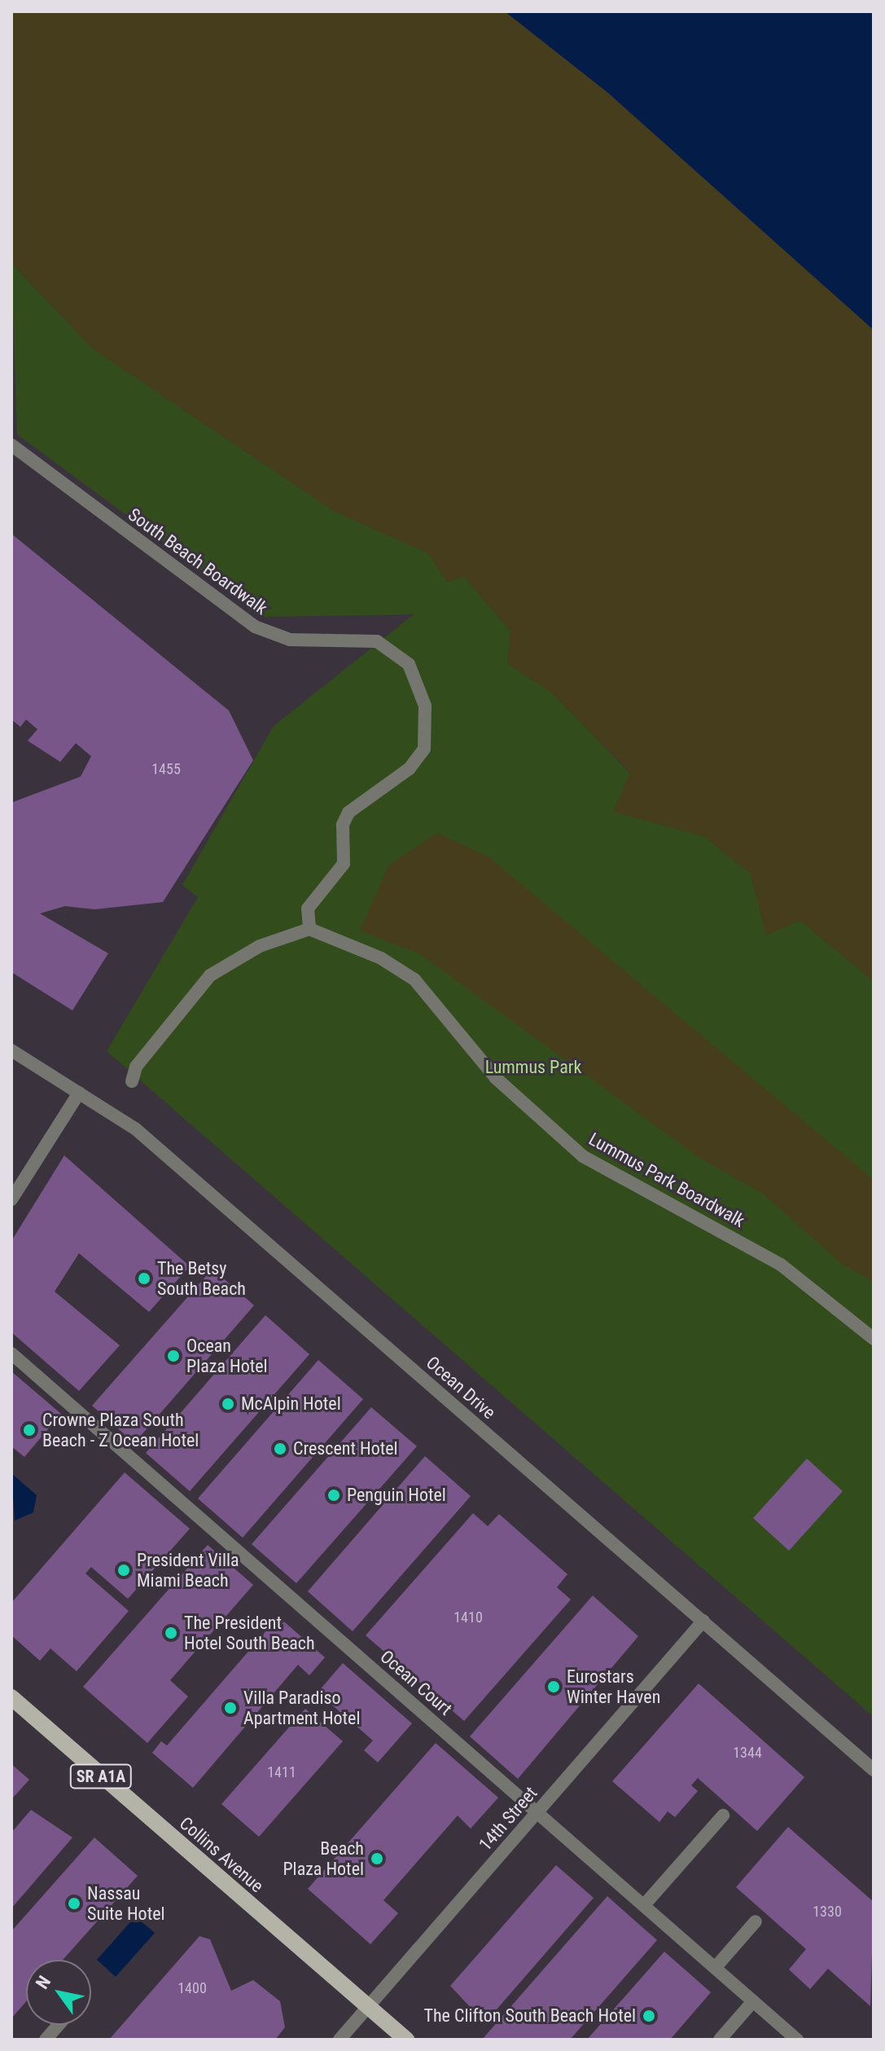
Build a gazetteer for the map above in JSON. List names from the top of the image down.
{
  "streets": {
    "main road": ["SR A1A", "Collins Avenue"],
    "street": [
      "South Beach Boardwalk",
      "Lummus Park Boardwalk",
      "Ocean Drive",
      "Ocean Court",
      "14th Street"
    ]
  },
  "crossings": [
    ["South Beach Boardwalk", "Lummus Park Boardwalk"],
    ["Ocean Drive", "14th Street"],
    ["Ocean Court", "14th Street"],
    ["14th Street", "Collins Avenue"]
  ],
  "parks": ["Lummus Park"],
  "places": [
    "The Betsy South Beach",
    "Ocean Plaza Hotel",
    "McAlpin Hotel",
    "Crowne Plaza South Beach - Z Ocean Hotel",
    "Crescent Hotel",
    "Penguin Hotel",
    "President Villa Miami Beach",
    "The President Hotel South Beach",
    "Eurostars Winter Haven",
    "Villa Paradiso Apartment Hotel",
    "Beach Plaza Hotel",
    "Nassau Suite Hotel",
    "The Clifton South Beach Hotel"
  ],
  "house_numbers": [
    "1455",
    "1410",
    "1344",
    "1411",
    "1330",
    "1400"
  ],
  "north": "top left"
}
